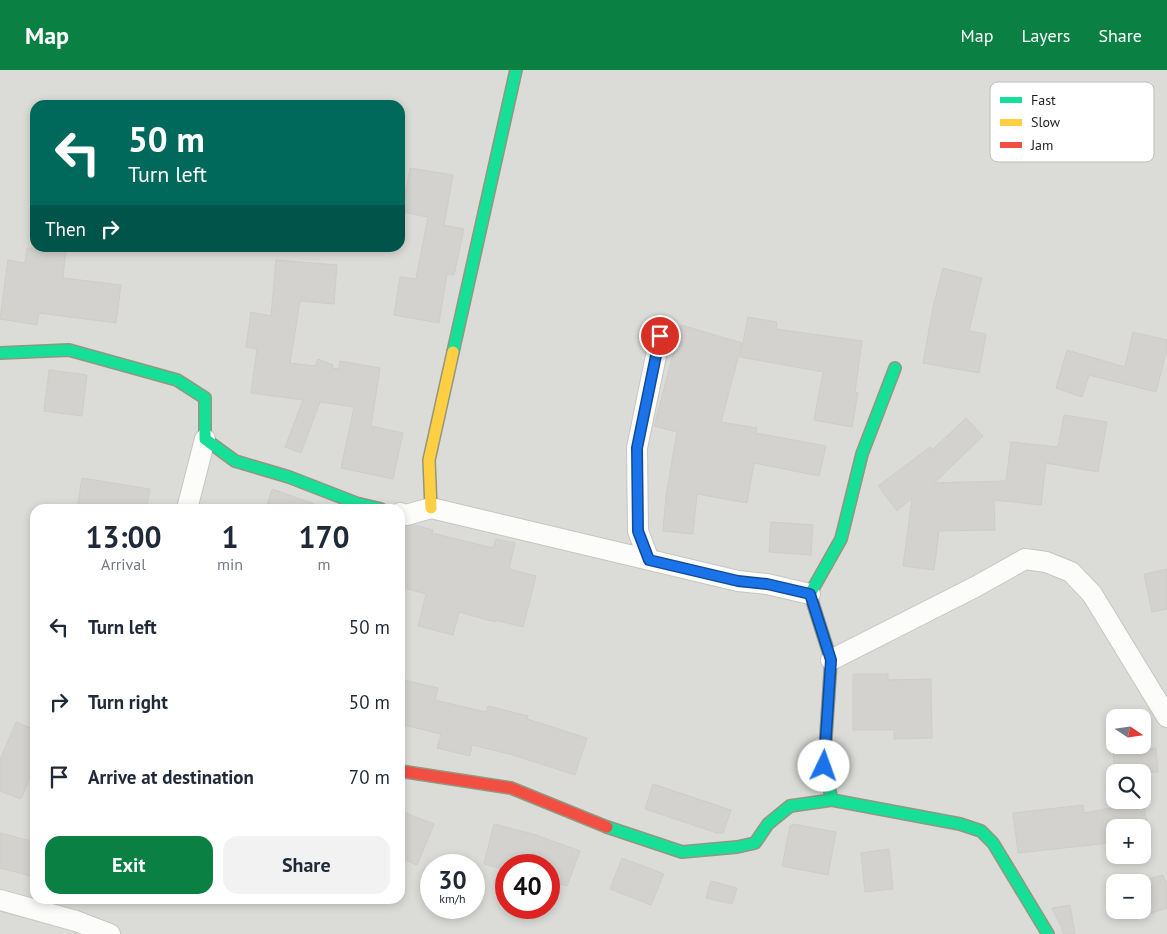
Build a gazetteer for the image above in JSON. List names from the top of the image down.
{
  "legend": ["Fast", "Slow", "Jam"],
  "north": "right",
  "page": {
    "header": "Map",
    "nav": ["Map", "Layers", "Share"],
    "turn": ["50 m", "Turn left"],
    "then": "Then",
    "eta": [
      "13:00",
      "Arrival",
      "1",
      "min",
      "170",
      "m"
    ],
    "list": [
      {
        "name": "Turn left",
        "value": "50 m"
      },
      {
        "name": "Turn right",
        "value": "50 m"
      },
      {
        "name": "Arrive at destination",
        "value": "70 m"
      }
    ],
    "map_buttons": ["+", "−"],
    "buttons": ["Exit", "Share"],
    "speed": "30 km/h",
    "limit": "40"
  }
}
